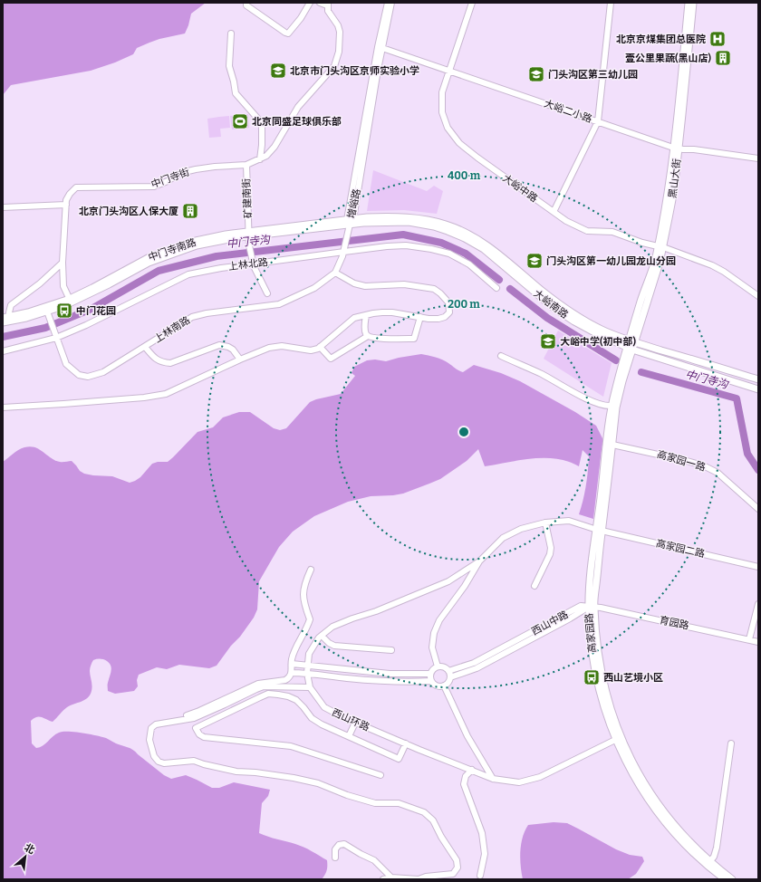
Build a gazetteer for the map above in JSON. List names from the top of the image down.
{
  "streets": {
    "main road": [
      "黑山大街",
      "中门寺南路",
      "大峪南路",
      "高家园路"
    ],
    "street": [
      "大峪二小路",
      "中门寺街",
      "大峪中路",
      "矿建南街",
      "增峪路",
      "上林北路",
      "上林南路",
      "高家园一路",
      "高家园二路",
      "西山中路",
      "育园路",
      "西山环路"
    ]
  },
  "crossings": [
    ["大峪二小路", "黑山大街"],
    ["大峪二小路", "大峪中路"],
    ["大峪二小路", "增峪路"],
    ["中门寺街", "矿建南街"],
    ["中门寺街", "中门寺南路"],
    ["黑山大街", "大峪中路"],
    ["黑山大街", "大峪南路"],
    ["黑山大街", "高家园路"],
    ["矿建南街", "中门寺南路"],
    ["矿建南街", "上林北路"],
    ["增峪路", "中门寺南路"],
    ["增峪路", "大峪南路"],
    ["中门寺南路", "大峪南路"],
    ["中门寺南路", "上林南路"],
    ["上林北路", "上林南路"],
    ["大峪南路", "高家园路"],
    ["高家园一路", "高家园路"],
    ["高家园二路", "高家园路"],
    ["高家园二路", "西山环路"],
    ["西山中路", "育园路"],
    ["西山中路", "高家园路"],
    ["育园路", "高家园路"],
    ["高家园路", "西山环路"]
  ],
  "water": ["中门寺沟"],
  "places": {
    "hospital": ["北京京煤集团总医院"],
    "building": ["壹公里果蔬(黑山店)", "北京门头沟区人保大厦"],
    "school or university": [
      "北京市门头沟区京师实验小学",
      "门头沟区第三幼儿园",
      "门头沟区第一幼儿园龙山分园",
      "大峪中学(初中部)"
    ],
    "sports": ["北京同盛足球俱乐部"],
    "bus stop": ["中门花园", "西山艺境小区"]
  },
  "north": "top right",
  "rings": ["400 m", "200 m"]
}
